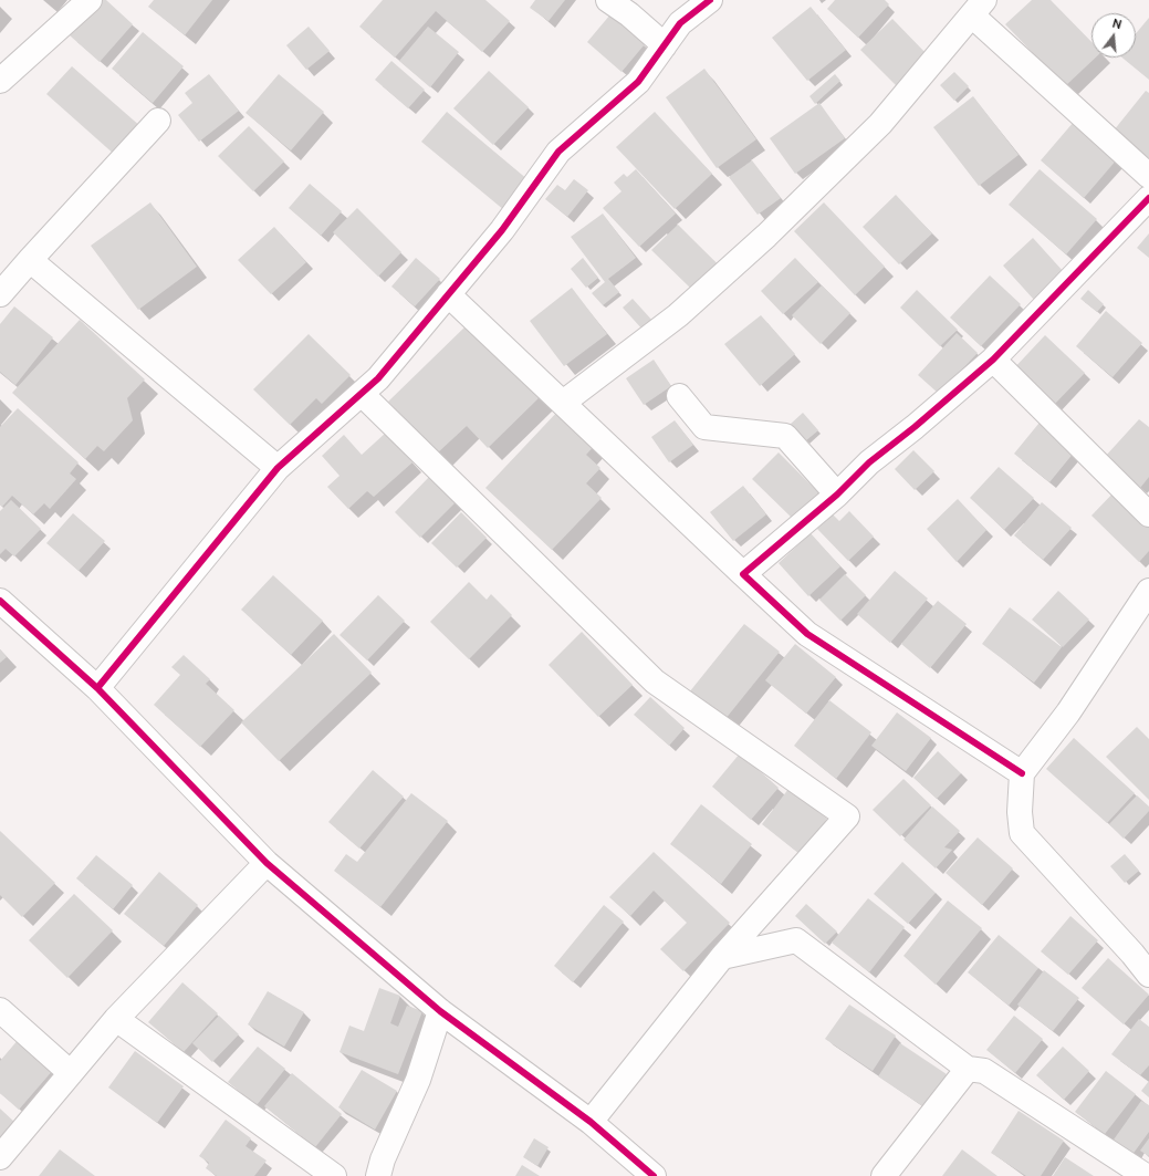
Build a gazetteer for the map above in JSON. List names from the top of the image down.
{
  "north": "top"
}
